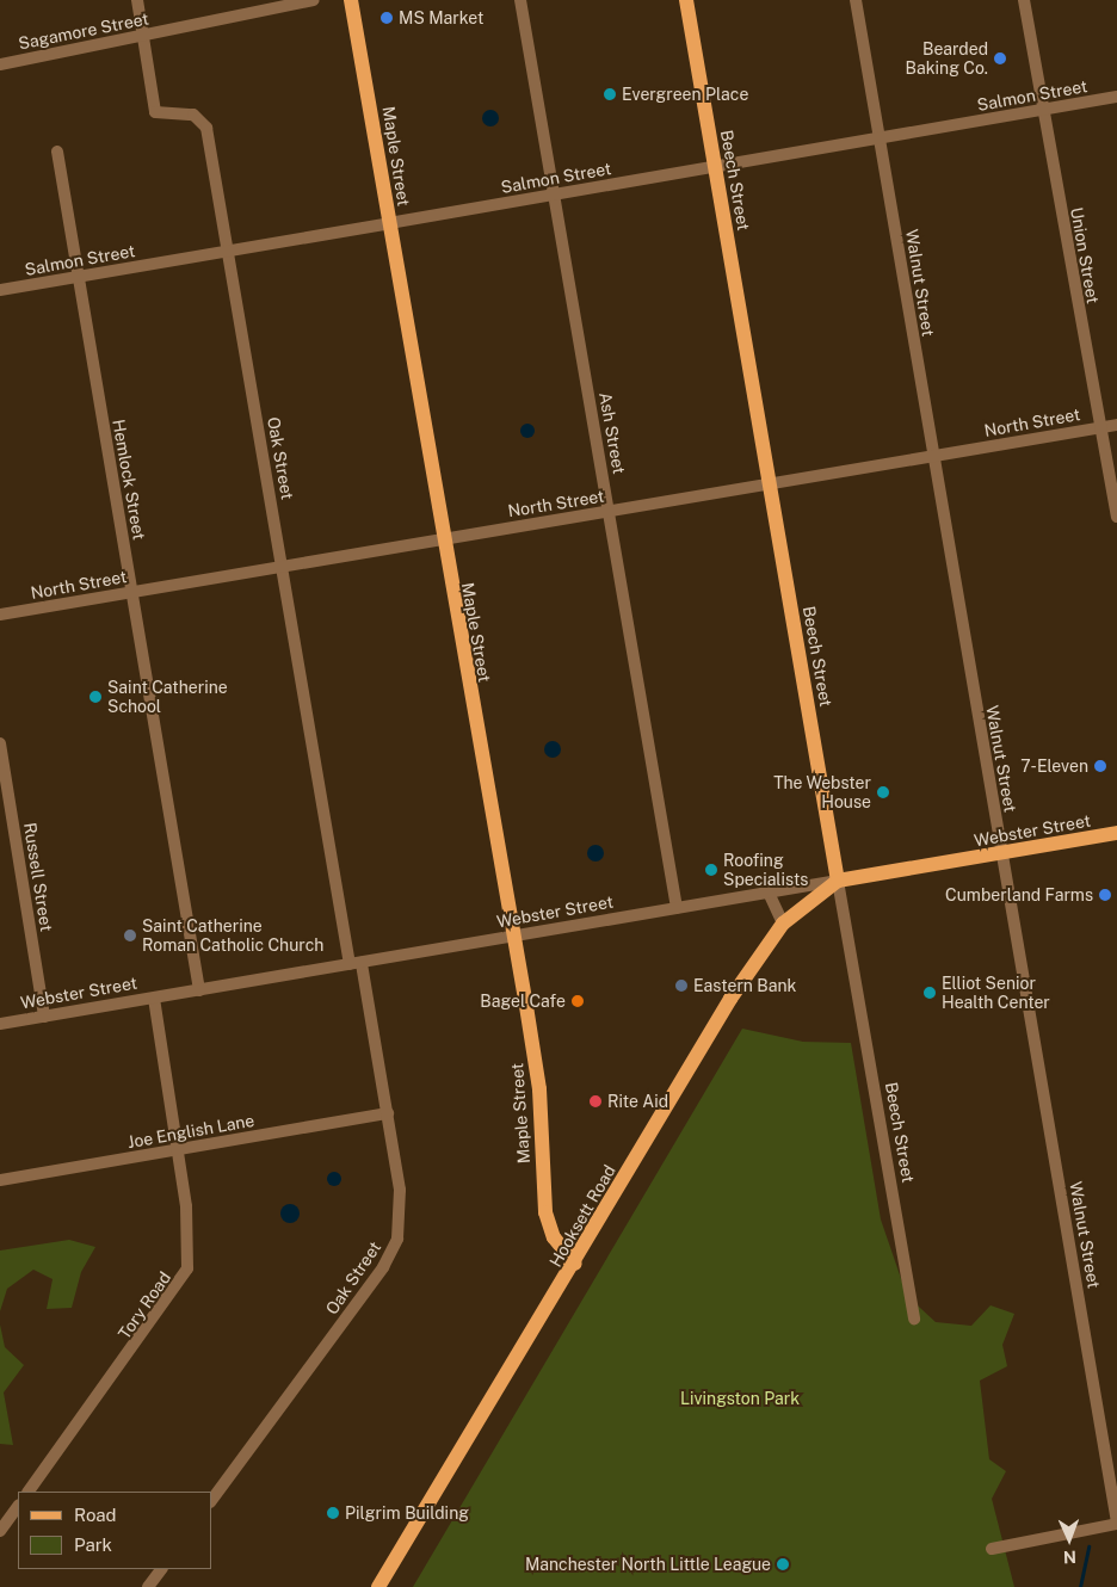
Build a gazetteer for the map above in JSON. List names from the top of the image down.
{
  "streets": {
    "main road": [
      "Maple Street",
      "Beech Street",
      "Webster Street",
      "Hooksett Road"
    ],
    "street": [
      "Sagamore Street",
      "Salmon Street",
      "Union Street",
      "Walnut Street",
      "North Street",
      "Ash Street",
      "Oak Street",
      "Hemlock Street",
      "Russell Street",
      "Joe English Lane",
      "Tory Road"
    ]
  },
  "crossings": [
    ["Sagamore Street", "Oak Street"],
    ["Salmon Street", "Maple Street"],
    ["Salmon Street", "Beech Street"],
    ["Salmon Street", "Union Street"],
    ["Salmon Street", "Walnut Street"],
    ["Salmon Street", "Ash Street"],
    ["Salmon Street", "Oak Street"],
    ["Salmon Street", "Hemlock Street"],
    ["Maple Street", "North Street"],
    ["Maple Street", "Webster Street"],
    ["Maple Street", "Hooksett Road"],
    ["Beech Street", "North Street"],
    ["Beech Street", "Webster Street"],
    ["Beech Street", "Hooksett Road"],
    ["Union Street", "North Street"],
    ["Walnut Street", "North Street"],
    ["Walnut Street", "Webster Street"],
    ["North Street", "Ash Street"],
    ["North Street", "Oak Street"],
    ["North Street", "Hemlock Street"],
    ["Ash Street", "Webster Street"],
    ["Oak Street", "Webster Street"],
    ["Oak Street", "Joe English Lane"],
    ["Hemlock Street", "Webster Street"],
    ["Webster Street", "Russell Street"],
    ["Webster Street", "Hooksett Road"],
    ["Webster Street", "Tory Road"],
    ["Joe English Lane", "Tory Road"]
  ],
  "parks": ["Livingston Park"],
  "places": [
    "MS Market",
    "Bearded Baking Co.",
    "Evergreen Place",
    "Saint Catherine School",
    "7-Eleven",
    "The Webster House",
    "Roofing Specialists",
    "Cumberland Farms",
    "Saint Catherine Roman Catholic Church",
    "Eastern Bank",
    "Elliot Senior Health Center",
    "Bagel Cafe",
    "Rite Aid",
    "Pilgrim Building",
    "Manchester North Little League"
  ],
  "legend": ["Road", "Park"],
  "north": "bottom"
}
